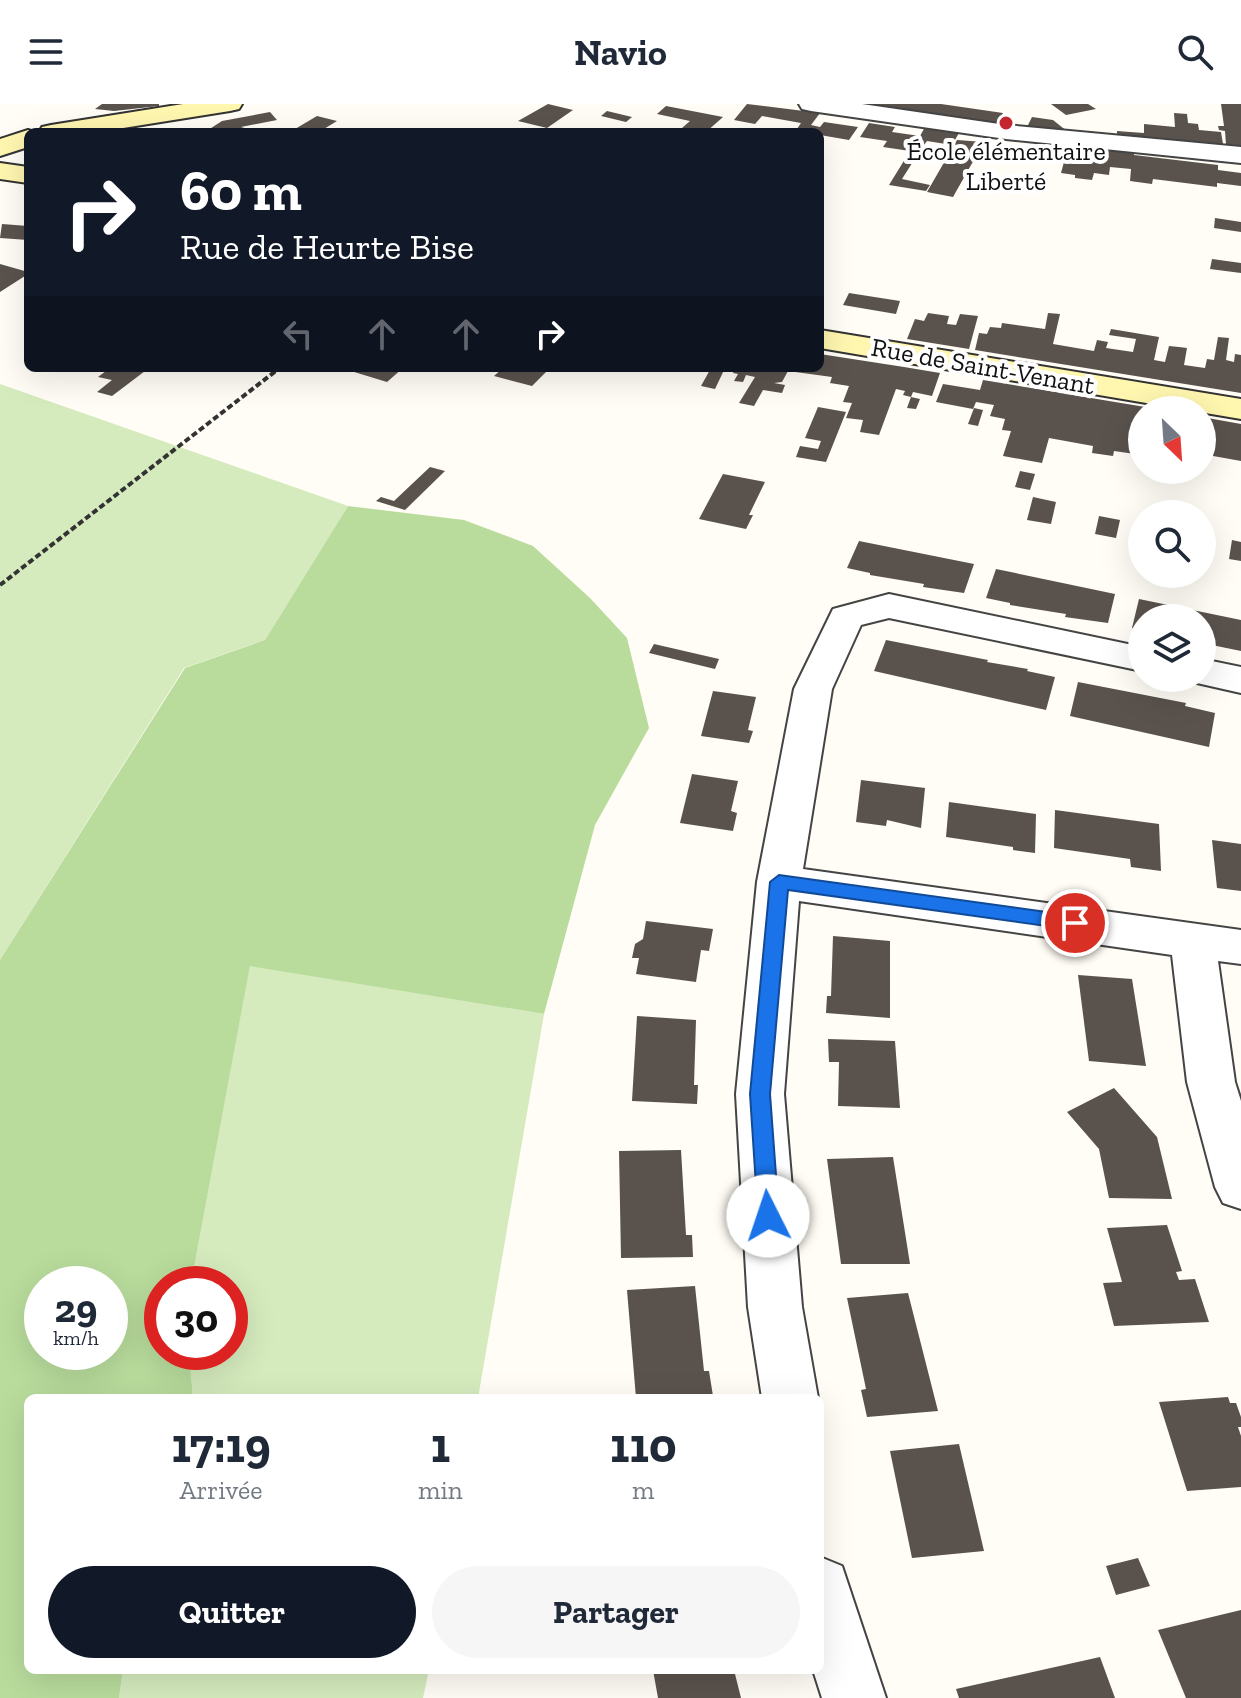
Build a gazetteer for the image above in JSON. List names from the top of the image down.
{
  "streets": {
    "main road": ["Rue de Saint-Venant"]
  },
  "places": ["École élémentaire Liberté"],
  "north": "bottom right",
  "page": {
    "header": "Navio",
    "turn": ["60 m", "Rue de Heurte Bise"],
    "speed": "29 km/h",
    "limit": "30",
    "eta": [
      "17:19",
      "Arrivée",
      "1",
      "min",
      "110",
      "m"
    ],
    "buttons": ["Quitter", "Partager"]
  }
}
